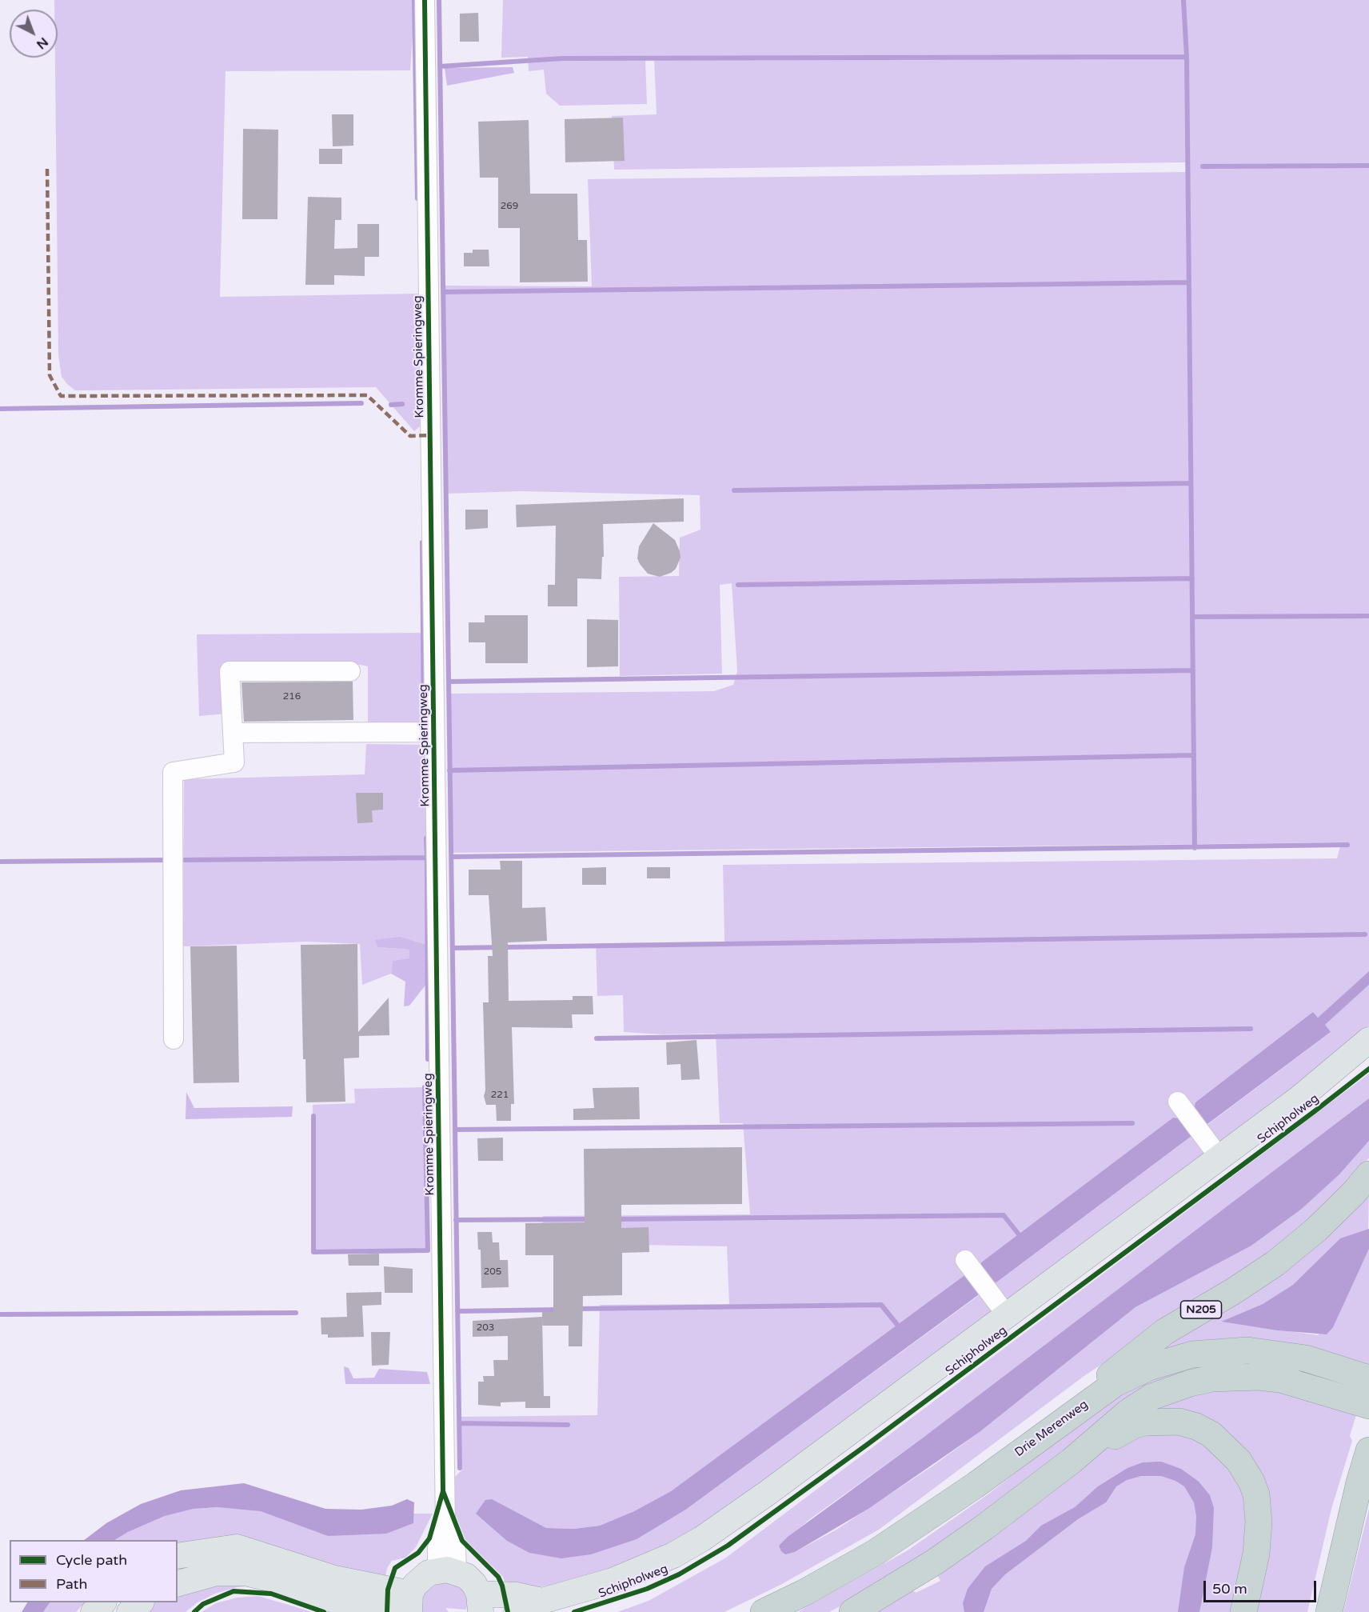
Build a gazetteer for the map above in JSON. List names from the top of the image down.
{
  "streets": {
    "highway": ["N205", "Drie Merenweg"],
    "main road": ["Schipholweg"],
    "street": ["Kromme Spieringweg"]
  },
  "crossings": [
    ["N205", "Drie Merenweg"]
  ],
  "house_numbers": [
    "269",
    "216",
    "221",
    "205",
    "203"
  ],
  "legend": ["Cycle path", "Path"],
  "scale_bar": "50 m",
  "north": "bottom right"
}
